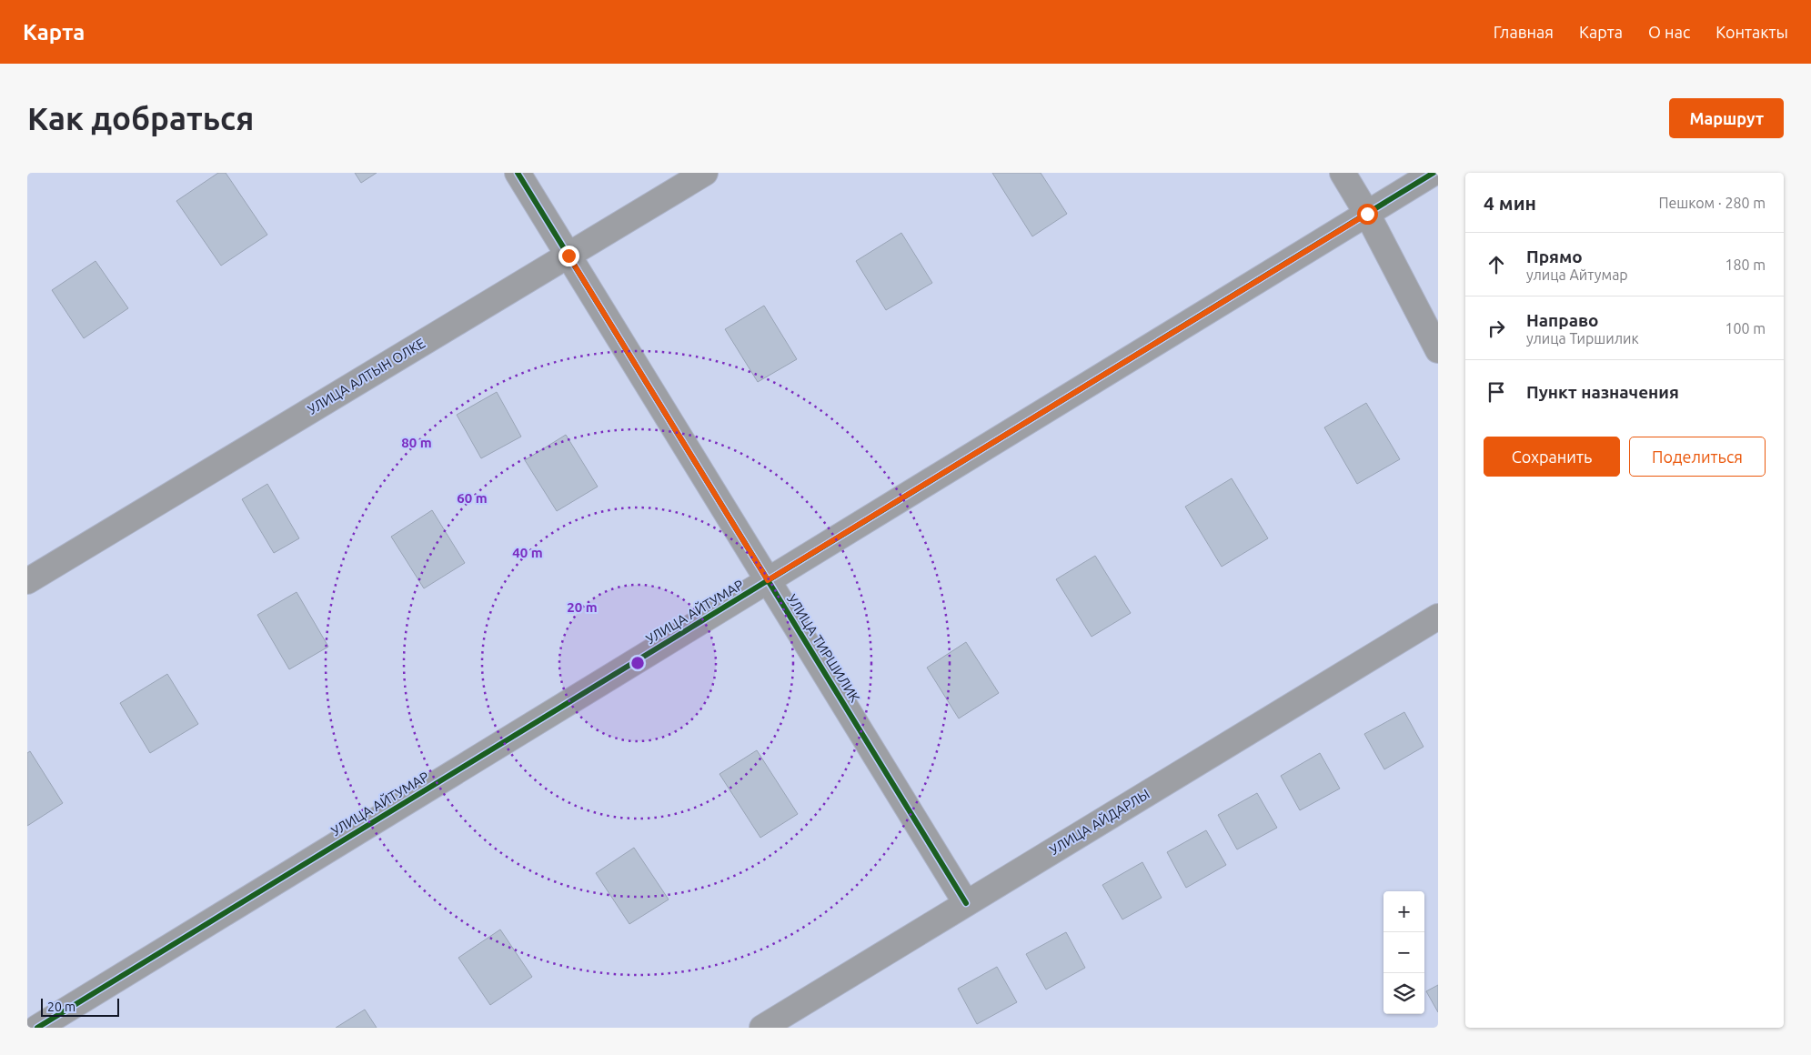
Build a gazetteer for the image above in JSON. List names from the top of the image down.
{
  "streets": {
    "street": [
      "УЛИЦА АЛТЫН ОЛКЕ",
      "УЛИЦА АЙТУМАР",
      "УЛИЦА ТИРШИЛИК",
      "УЛИЦА АЙДАРЛЫ"
    ]
  },
  "crossings": [
    ["УЛИЦА АЛТЫН ОЛКЕ", "УЛИЦА ТИРШИЛИК"],
    ["УЛИЦА АЙТУМАР", "УЛИЦА ТИРШИЛИК"],
    ["УЛИЦА ТИРШИЛИК", "УЛИЦА АЙДАРЛЫ"]
  ],
  "scale_bar": "20 m",
  "page": {
    "header": "Карта",
    "nav": [
      "Главная",
      "Карта",
      "О нас",
      "Контакты"
    ],
    "buttons": [
      "Маршрут",
      ["Сохранить", "Поделиться"]
    ],
    "title": "Как добраться",
    "heading": ["4 мин", "Пешком · 280 m"],
    "list": [
      ["Прямо", "улица Айтумар", "180 m"],
      ["Направо", "улица Тиршилик", "100 m"],
      "Пункт назначения"
    ],
    "map_buttons": ["+", "−"],
    "scale": "20 m"
  },
  "rings": [
    "80 m",
    "60 m",
    "40 m",
    "20 m"
  ]
}
